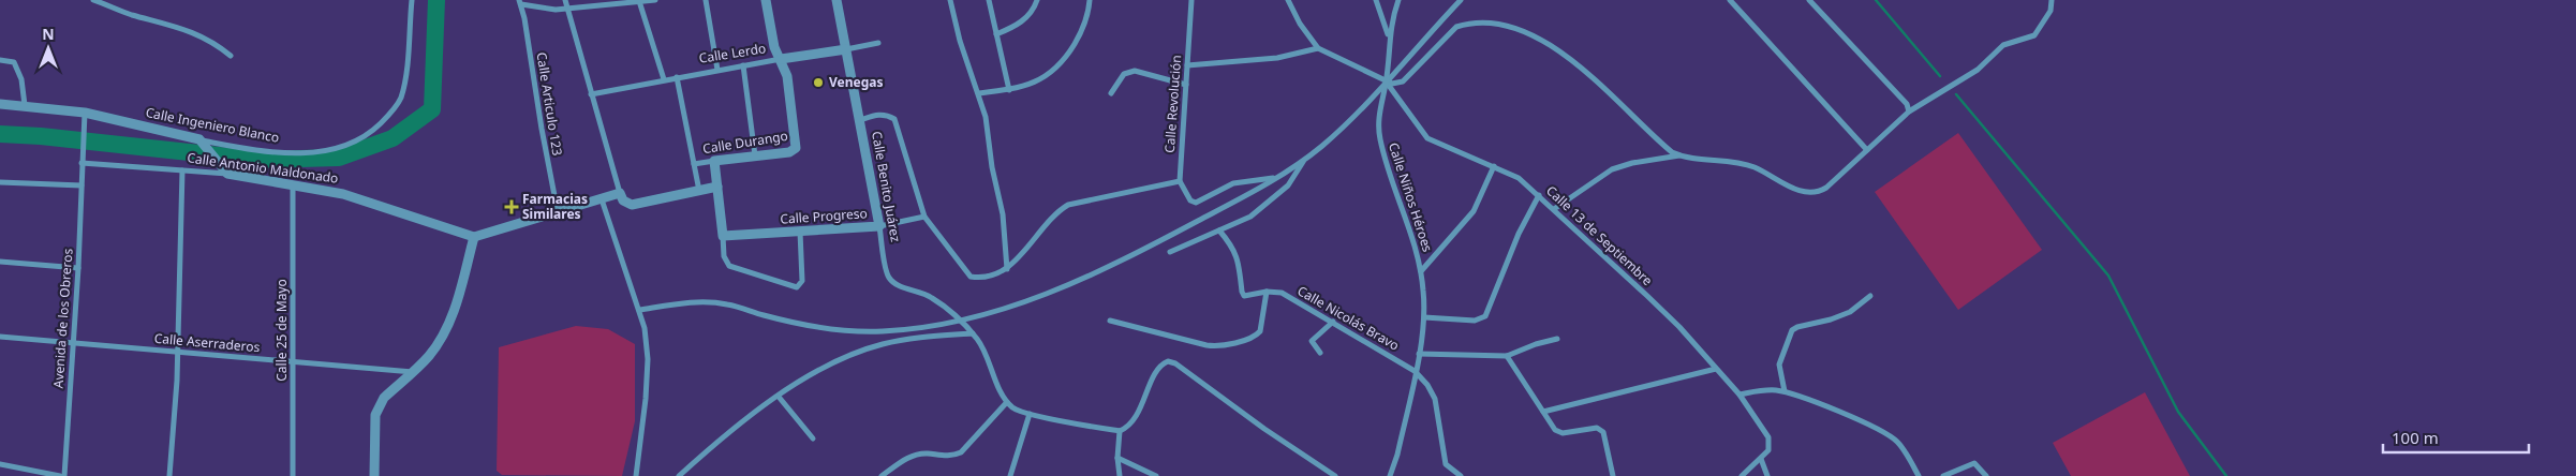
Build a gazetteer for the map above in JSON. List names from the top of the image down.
{
  "streets": {
    "street": [
      "Calle Lerdo",
      "Calle Articulo 123",
      "Calle Revolución",
      "Calle Ingeniero Blanco",
      "Calle Durango",
      "Calle Antonio Maldonado",
      "Calle Benito Juárez",
      "Calle Niños Héroes",
      "Calle Progreso",
      "Calle 13 de Septiembre",
      "Avenida de los Obreros",
      "Calle Nicolás Bravo",
      "Calle 25 de Mayo",
      "Calle Aserraderos"
    ]
  },
  "crossings": [
    ["Calle Lerdo", "Calle Durango"],
    ["Calle Lerdo", "Calle Benito Juárez"],
    ["Calle Ingeniero Blanco", "Avenida de los Obreros"],
    ["Calle Antonio Maldonado", "Avenida de los Obreros"],
    ["Calle Antonio Maldonado", "Calle 25 de Mayo"],
    ["Calle Benito Juárez", "Calle Progreso"],
    ["Calle Niños Héroes", "Calle 13 de Septiembre"],
    ["Calle Niños Héroes", "Calle Nicolás Bravo"],
    ["Avenida de los Obreros", "Calle Aserraderos"],
    ["Calle 25 de Mayo", "Calle Aserraderos"]
  ],
  "places": {
    "other": ["Venegas"],
    "health": ["Farmacias Similares"]
  },
  "scale_bar": "100 m",
  "north": "top"
}
